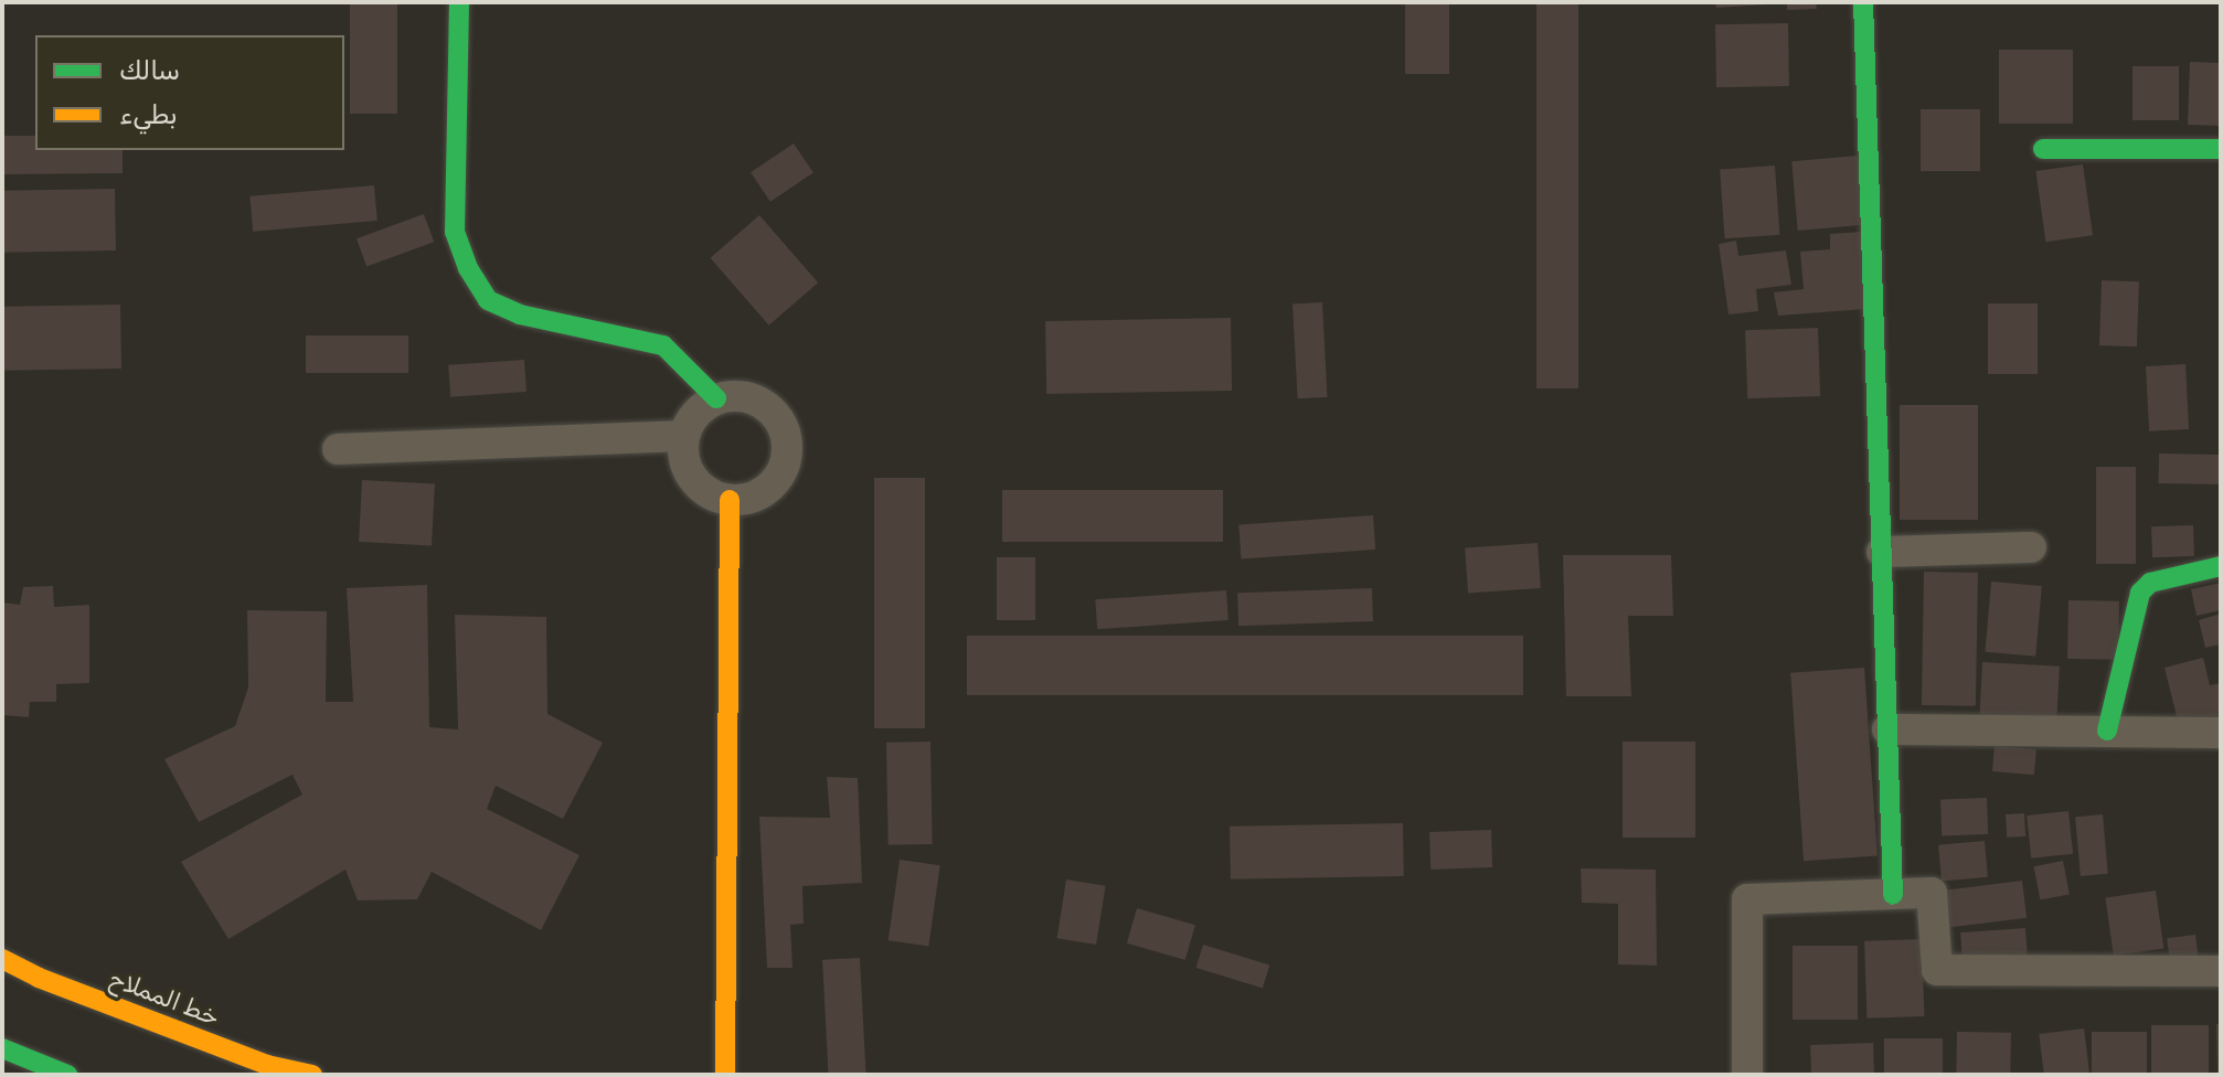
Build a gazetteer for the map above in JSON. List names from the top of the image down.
{
  "streets": {
    "main road": ["خط المملاح"]
  },
  "legend": ["سالك", "بطيء"]
}
